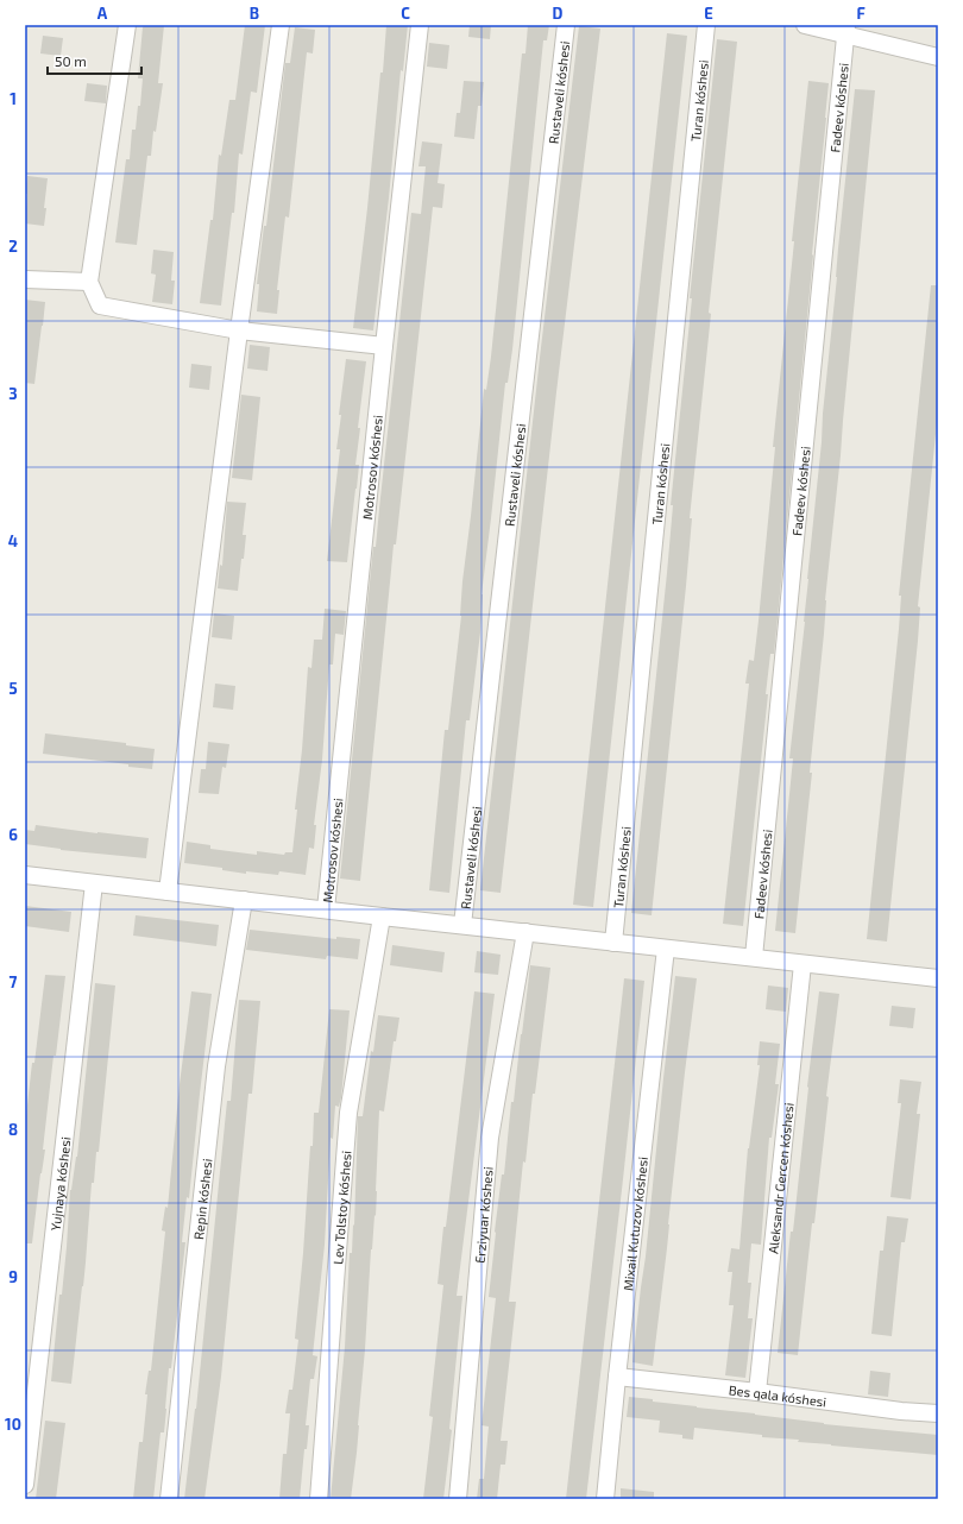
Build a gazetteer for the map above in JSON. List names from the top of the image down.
{
  "streets": {
    "street": [
      "Rustaveli kóshesi",
      "Turan kóshesi",
      "Fadeev kóshesi",
      "Motrosov kóshesi",
      "Aleksandr Gercen kóshesi",
      "Yujnaya kóshesi",
      "Repin kóshesi",
      "Lev Tolstoy kóshesi",
      "Erziyuar kóshesi",
      "Mixail Kutuzov kóshesi",
      "Bes qala kóshesi"
    ]
  },
  "crossings": [
    ["Aleksandr Gercen kóshesi", "Bes qala kóshesi"],
    ["Mixail Kutuzov kóshesi", "Bes qala kóshesi"]
  ],
  "scale_bar": "50 m",
  "grid": {
    "columns": [
      "A",
      "B",
      "C",
      "D",
      "E",
      "F"
    ],
    "rows": [
      "1",
      "2",
      "3",
      "4",
      "5",
      "6",
      "7",
      "8",
      "9",
      "10"
    ]
  }
}
